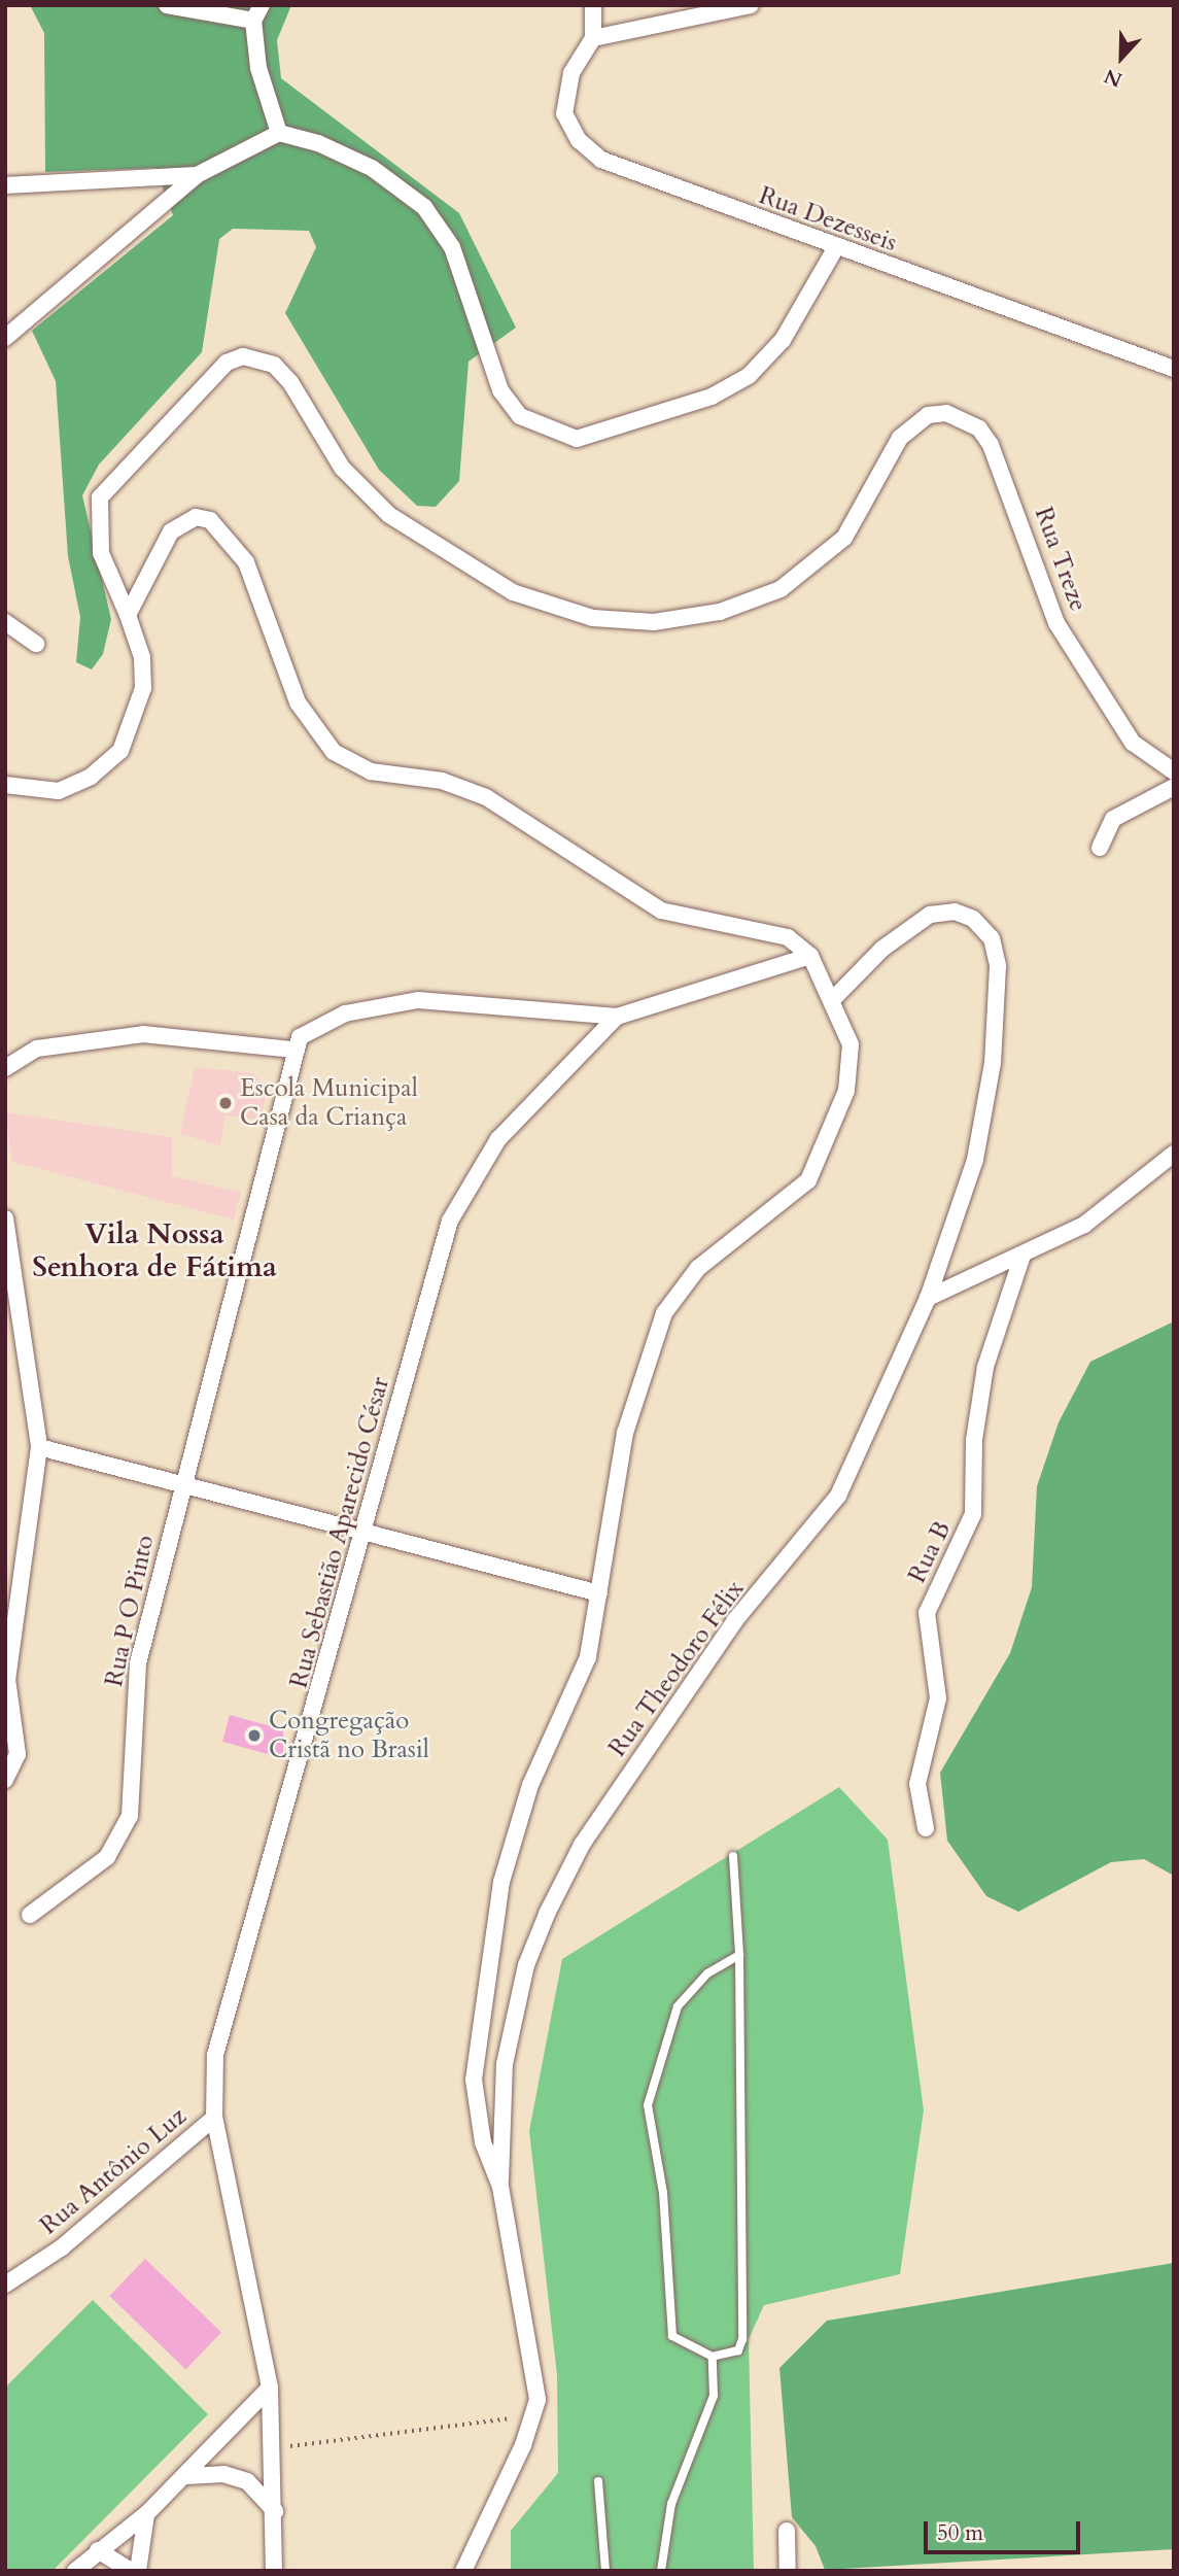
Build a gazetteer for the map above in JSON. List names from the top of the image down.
{
  "streets": {
    "street": [
      "Rua Dezesseis",
      "Rua Treze",
      "Rua Sebastião Aparecido César",
      "Rua B",
      "Rua P O Pinto",
      "Rua Theodoro Félix",
      "Rua Antônio Luz"
    ]
  },
  "crossings": [
    ["Rua Sebastião Aparecido César", "Rua Antônio Luz"]
  ],
  "districts": ["Vila Nossa Senhora de Fátima"],
  "places": ["Escola Municipal Casa da Criança", "Congregação Cristã no Brasil"],
  "scale_bar": "50 m",
  "north": "bottom"
}
